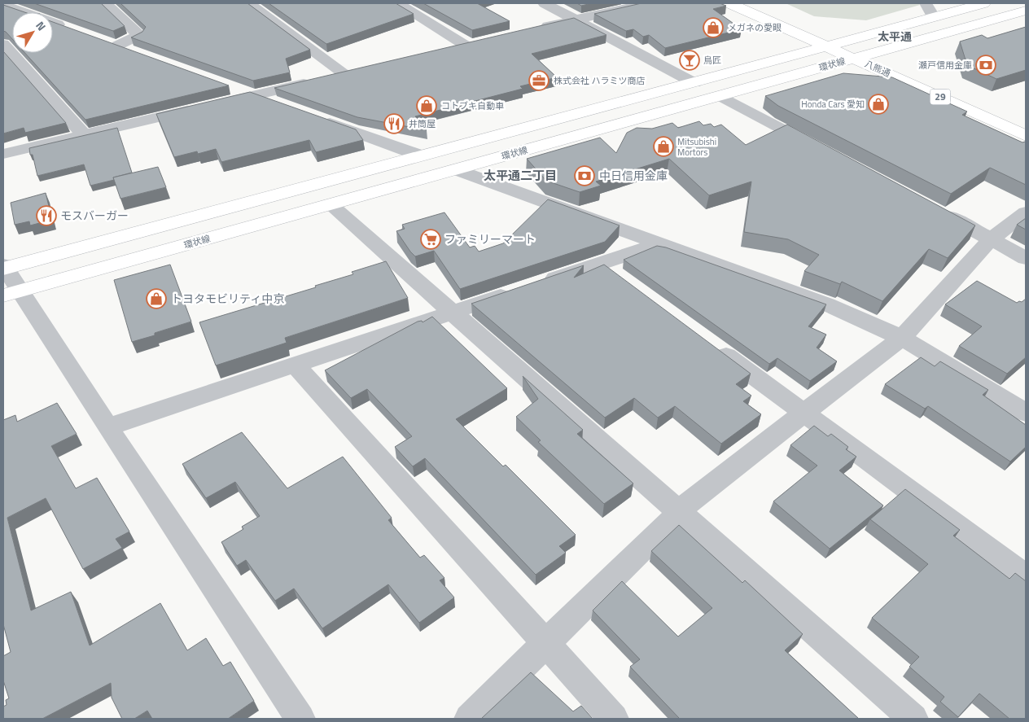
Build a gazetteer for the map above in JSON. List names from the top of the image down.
{
  "streets": {
    "main road": ["環状線", "八熊通", "29"]
  },
  "crossings": [
    ["環状線", "八熊通"]
  ],
  "districts": ["太平通", "太平通二丁目"],
  "places": {
    "shop": [
      "メガネの愛眼",
      "Honda Cars 愛知",
      "コトブキ自動車",
      "Mitsubishi Mortors",
      "トヨタモビリティ中京"
    ],
    "bar": ["鳥匠"],
    "bank": ["瀬戸信用金庫", "中日信用金庫"],
    "office": ["株式会社 ハラミツ商店"],
    "restaurant": ["井筒屋", "モスバーガー"],
    "supermarket": ["ファミリーマート"]
  },
  "north": "top right"
}
